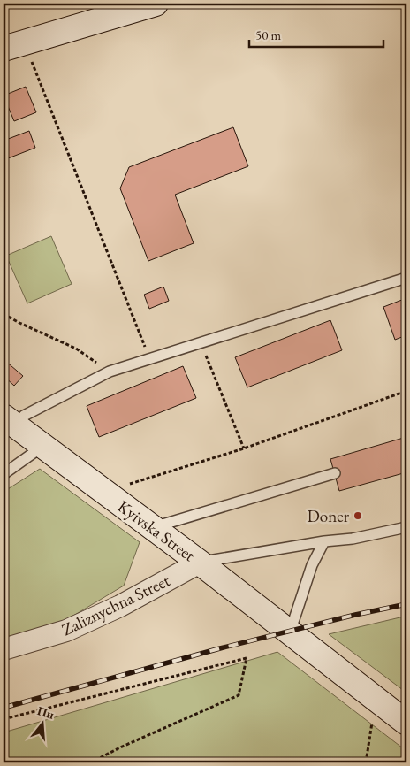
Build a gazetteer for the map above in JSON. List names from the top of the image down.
{
  "streets": {
    "street": ["Kyivska Street", "Zaliznychna Street"]
  },
  "crossings": [
    ["Kyivska Street", "Zaliznychna Street"]
  ],
  "places": ["Doner"],
  "scale_bar": "50 m",
  "north": "top"
}
